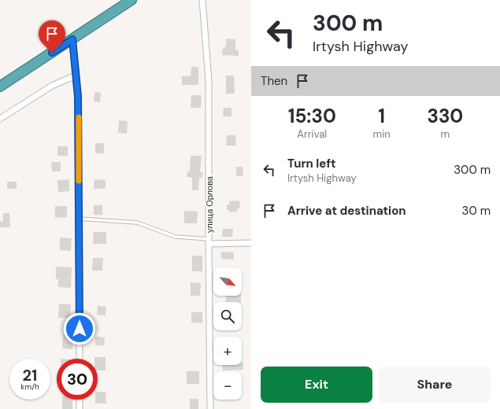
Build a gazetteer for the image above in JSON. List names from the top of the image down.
{
  "streets": {
    "street": ["улица Орлова"]
  },
  "north": "bottom right",
  "page": {
    "turn": ["300 m", "Irtysh Highway"],
    "then": "Then",
    "eta": [
      "15:30",
      "Arrival",
      "1",
      "min",
      "330",
      "m"
    ],
    "list": [
      {
        "name": "Turn left",
        "note": "Irtysh Highway",
        "value": "300 m"
      },
      {
        "name": "Arrive at destination",
        "value": "30 m"
      }
    ],
    "map_buttons": ["+", "−"],
    "speed": "21 km/h",
    "limit": "30",
    "buttons": ["Exit", "Share"]
  }
}
